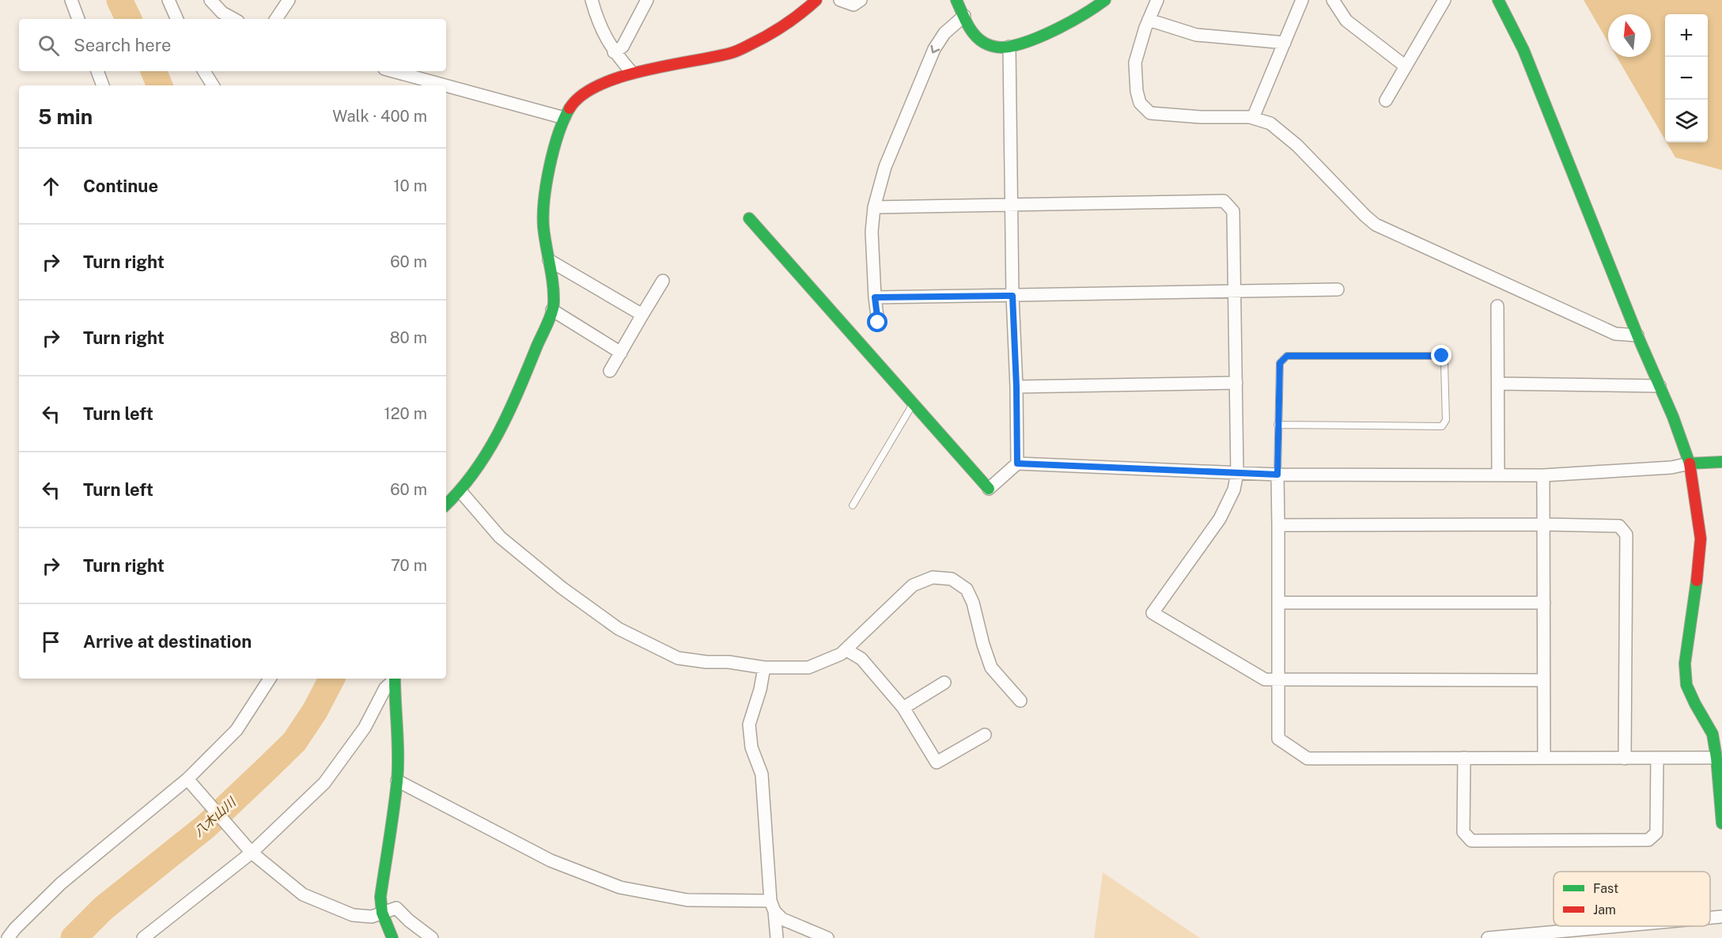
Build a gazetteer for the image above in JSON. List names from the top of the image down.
{
  "water": ["八木山川"],
  "legend": ["Fast", "Jam"],
  "north": "top",
  "page": {
    "map_buttons": ["+", "−"],
    "search": "Search here",
    "heading": ["5 min", "Walk · 400 m"],
    "list": [
      ["Continue", "10 m"],
      ["Turn right", "60 m"],
      ["Turn right", "80 m"],
      ["Turn left", "120 m"],
      ["Turn left", "60 m"],
      ["Turn right", "70 m"],
      "Arrive at destination"
    ]
  }
}
